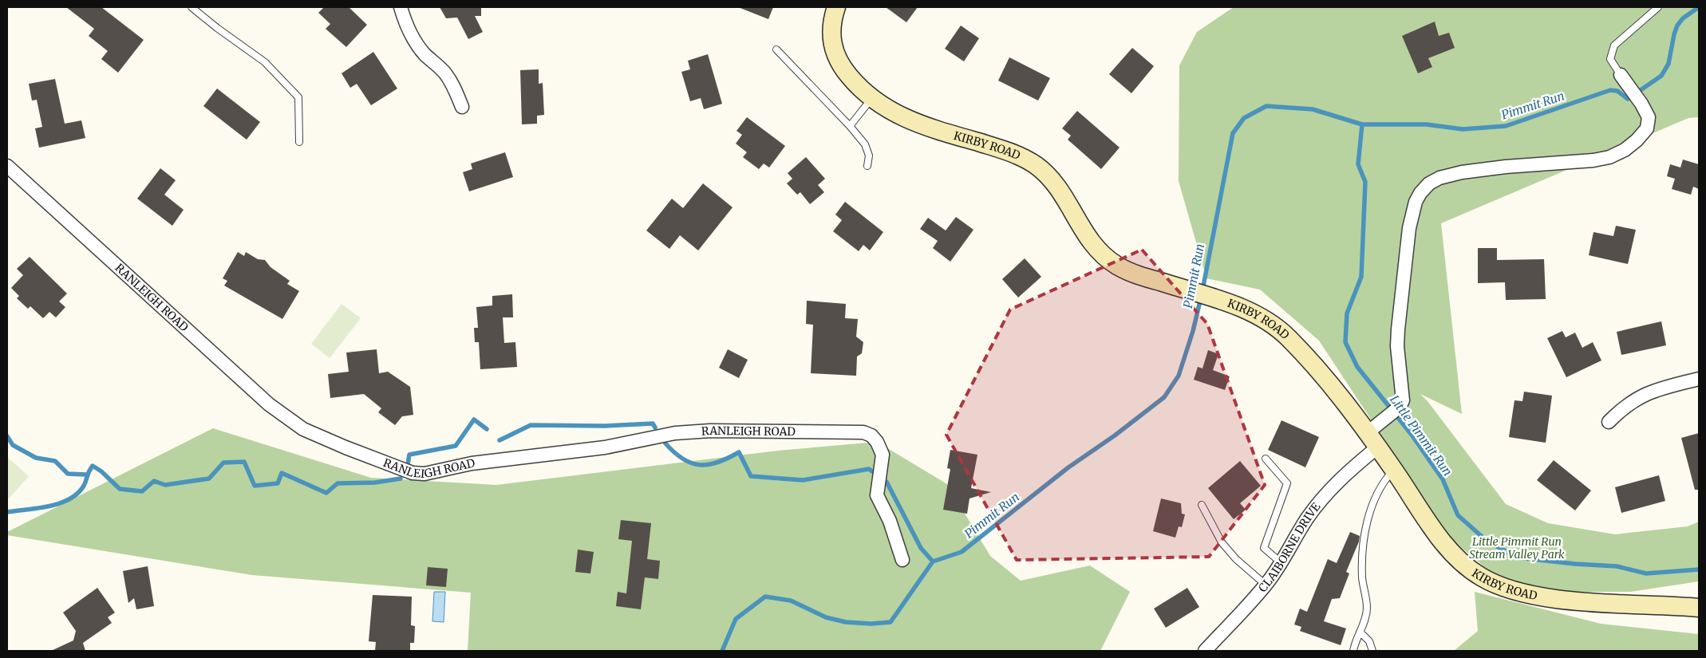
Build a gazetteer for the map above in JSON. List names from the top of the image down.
{
  "streets": {
    "main road": ["KIRBY ROAD"],
    "street": ["RANLEIGH ROAD", "CLAIBORNE DRIVE"]
  },
  "crossings": [
    ["KIRBY ROAD", "CLAIBORNE DRIVE"]
  ],
  "water": ["Pimmit Run", "Little Pimmit Run"],
  "parks": ["Little Pimmit Run Stream Valley Park"]
}
